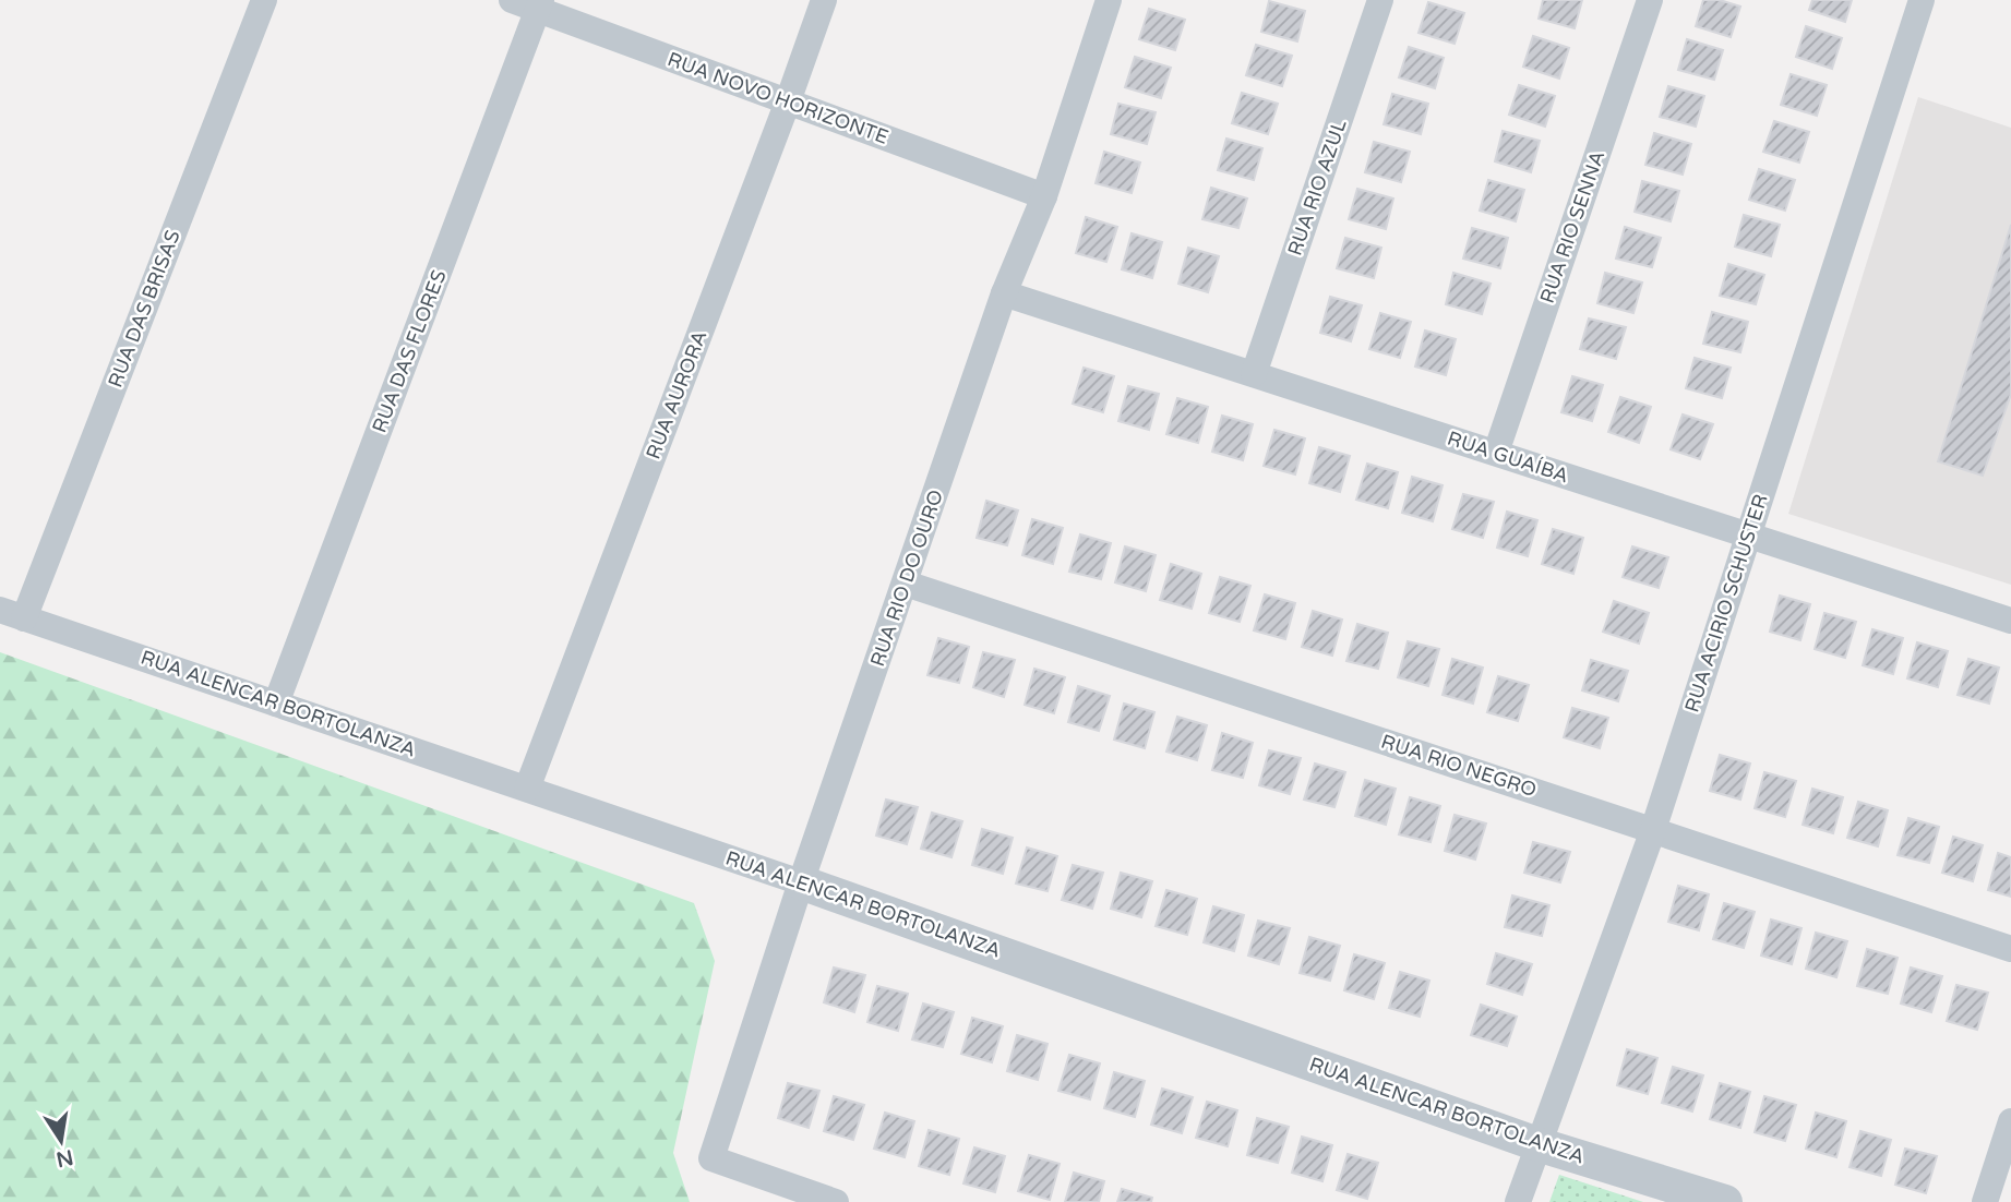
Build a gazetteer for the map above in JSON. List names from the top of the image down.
{
  "streets": {
    "street": [
      "RUA NOVO HORIZONTE",
      "RUA RIO AZUL",
      "RUA RIO SENNA",
      "RUA DAS BRISAS",
      "RUA DAS FLORES",
      "RUA AURORA",
      "RUA GUAÍBA",
      "RUA RIO DO OURO",
      "RUA ACIRIO SCHUSTER",
      "RUA ALENCAR BORTOLANZA",
      "RUA RIO NEGRO"
    ]
  },
  "crossings": [
    ["RUA NOVO HORIZONTE", "RUA DAS FLORES"],
    ["RUA NOVO HORIZONTE", "RUA AURORA"],
    ["RUA NOVO HORIZONTE", "RUA RIO DO OURO"],
    ["RUA RIO AZUL", "RUA GUAÍBA"],
    ["RUA RIO SENNA", "RUA GUAÍBA"],
    ["RUA DAS BRISAS", "RUA ALENCAR BORTOLANZA"],
    ["RUA DAS FLORES", "RUA ALENCAR BORTOLANZA"],
    ["RUA AURORA", "RUA ALENCAR BORTOLANZA"],
    ["RUA GUAÍBA", "RUA RIO DO OURO"],
    ["RUA GUAÍBA", "RUA ACIRIO SCHUSTER"],
    ["RUA RIO DO OURO", "RUA ALENCAR BORTOLANZA"],
    ["RUA RIO DO OURO", "RUA RIO NEGRO"],
    ["RUA ACIRIO SCHUSTER", "RUA ALENCAR BORTOLANZA"],
    ["RUA ACIRIO SCHUSTER", "RUA RIO NEGRO"]
  ],
  "north": "bottom"
}
